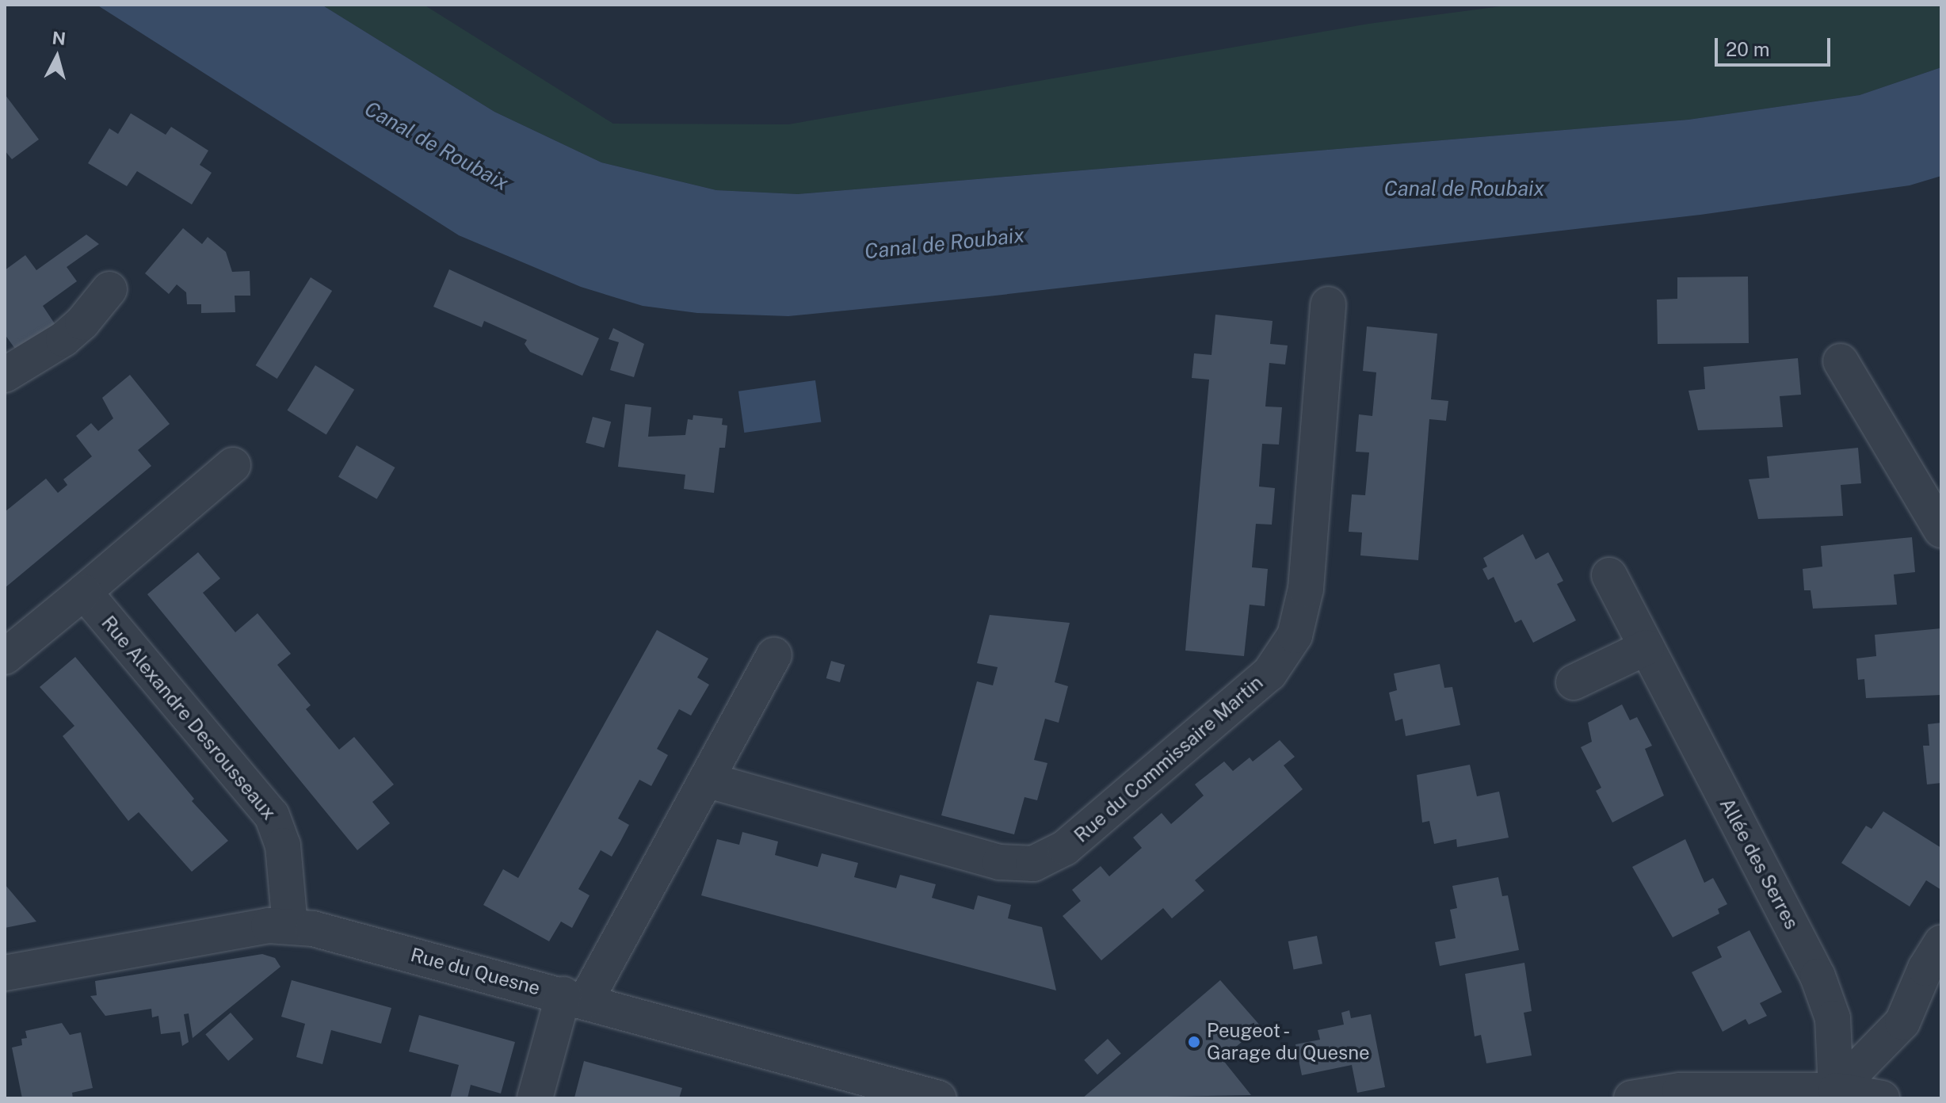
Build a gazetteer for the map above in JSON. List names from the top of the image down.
{
  "streets": {
    "street": [
      "Rue Alexandre Desrousseaux",
      "Rue du Commissaire Martin",
      "Allée des Serres",
      "Rue du Quesne"
    ]
  },
  "crossings": [
    ["Rue Alexandre Desrousseaux", "Rue du Quesne"]
  ],
  "water": ["Canal de Roubaix"],
  "places": ["Peugeot - Garage du Quesne"],
  "scale_bar": "20 m",
  "north": "top"
}
